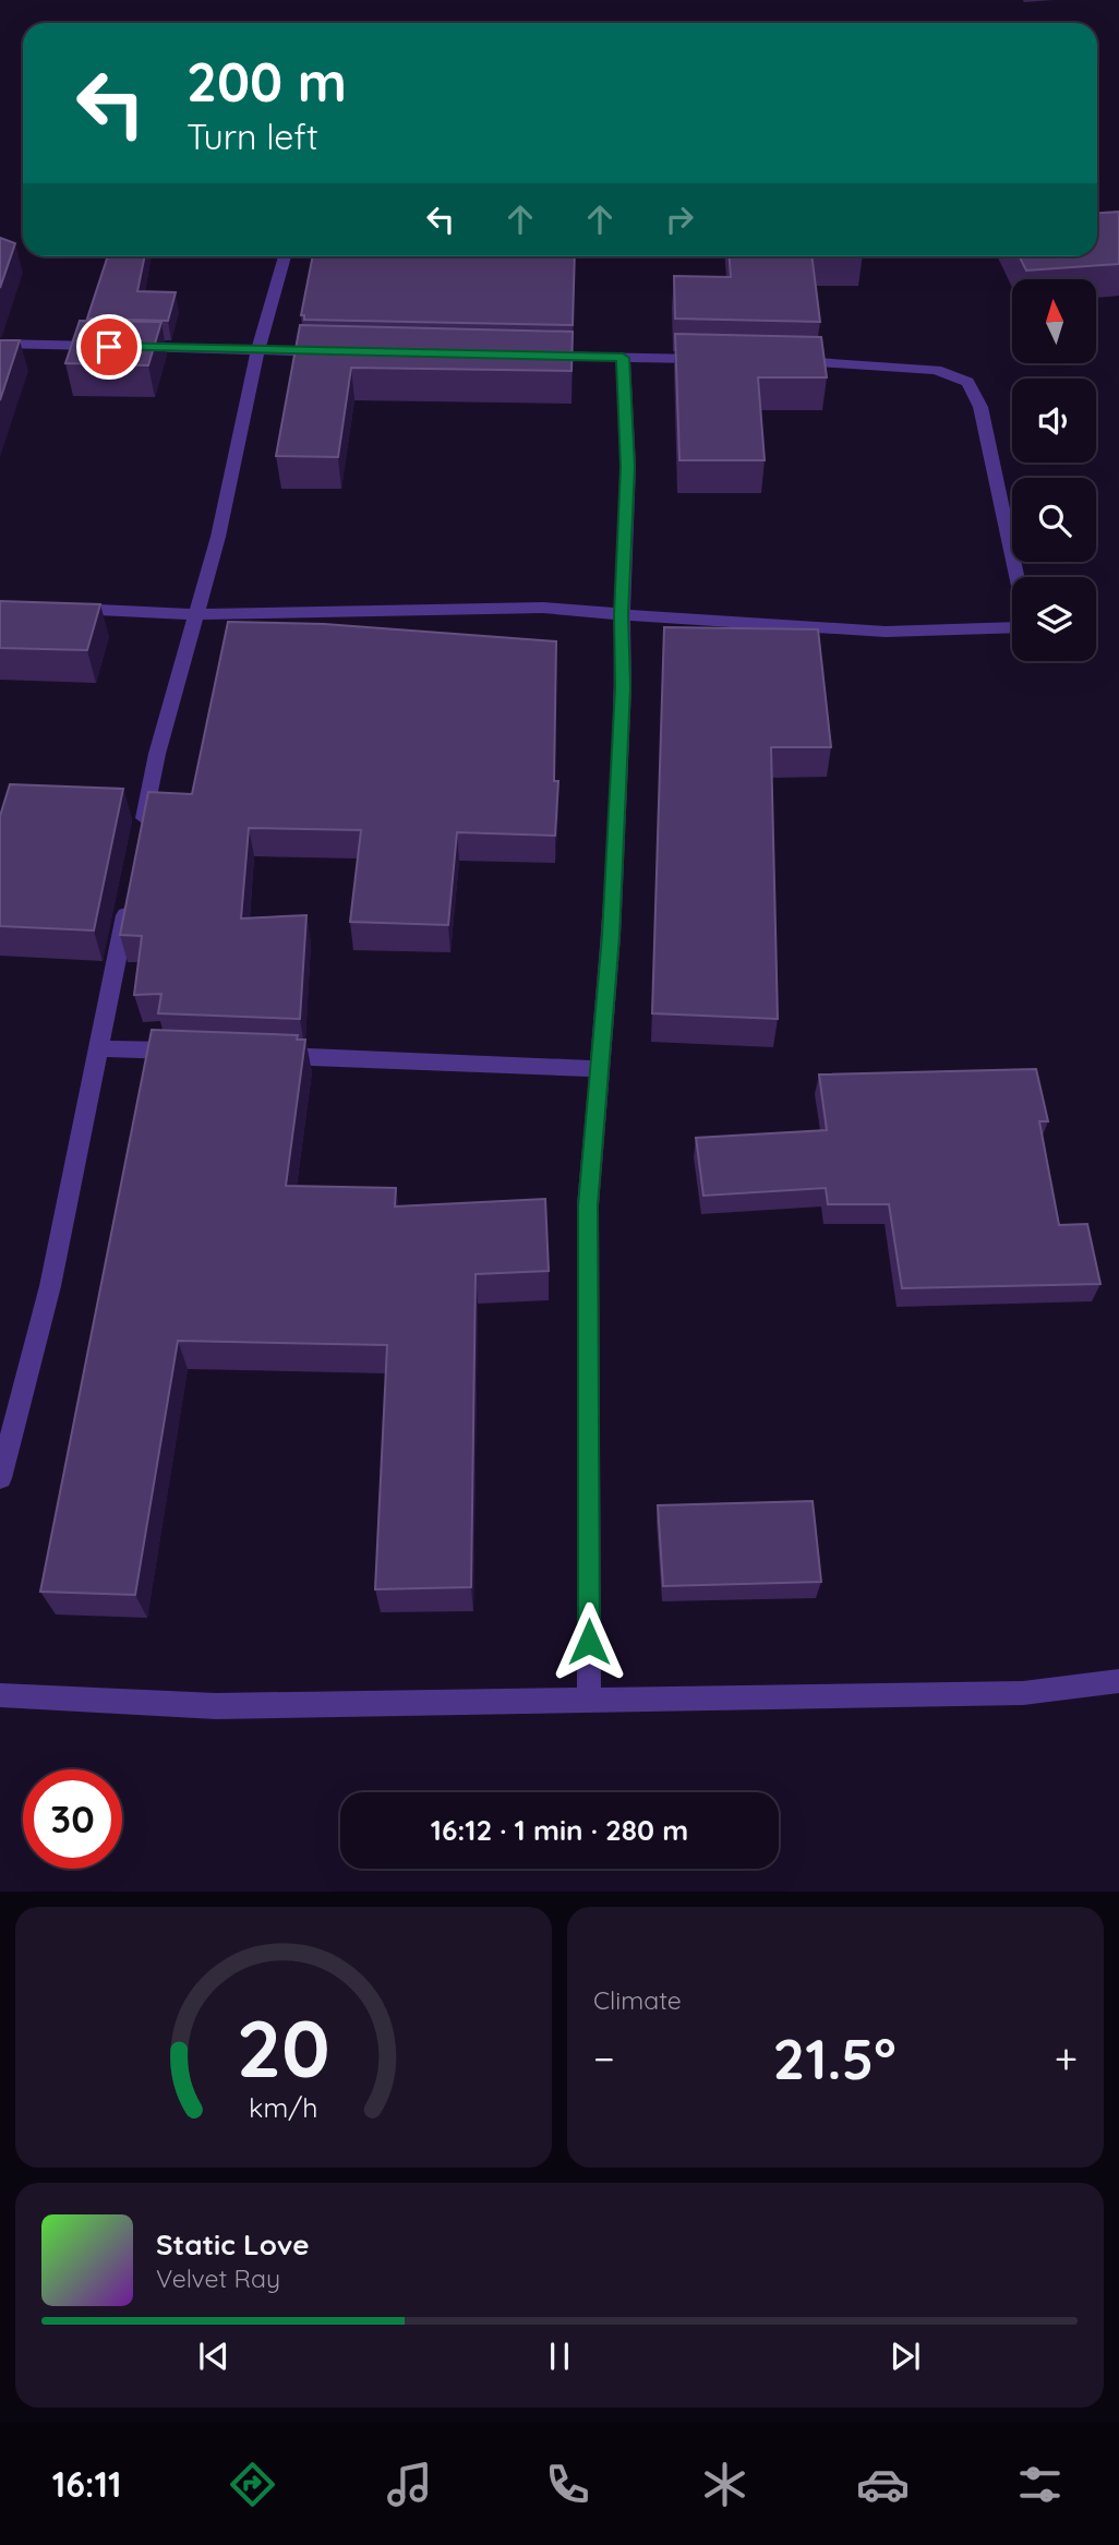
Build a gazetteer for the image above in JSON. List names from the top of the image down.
{
  "north": "top",
  "page": {
    "turn": ["200 m", "Turn left"],
    "limit": "30",
    "trip": "16:12 · 1 min · 280 m",
    "tile": "Climate",
    "heat": ["−", "21.5°", "+"],
    "song": ["Static Love", "Velvet Ray"],
    "tabs": "16:11",
    "gauge": ["20", "km/h"]
  }
}
